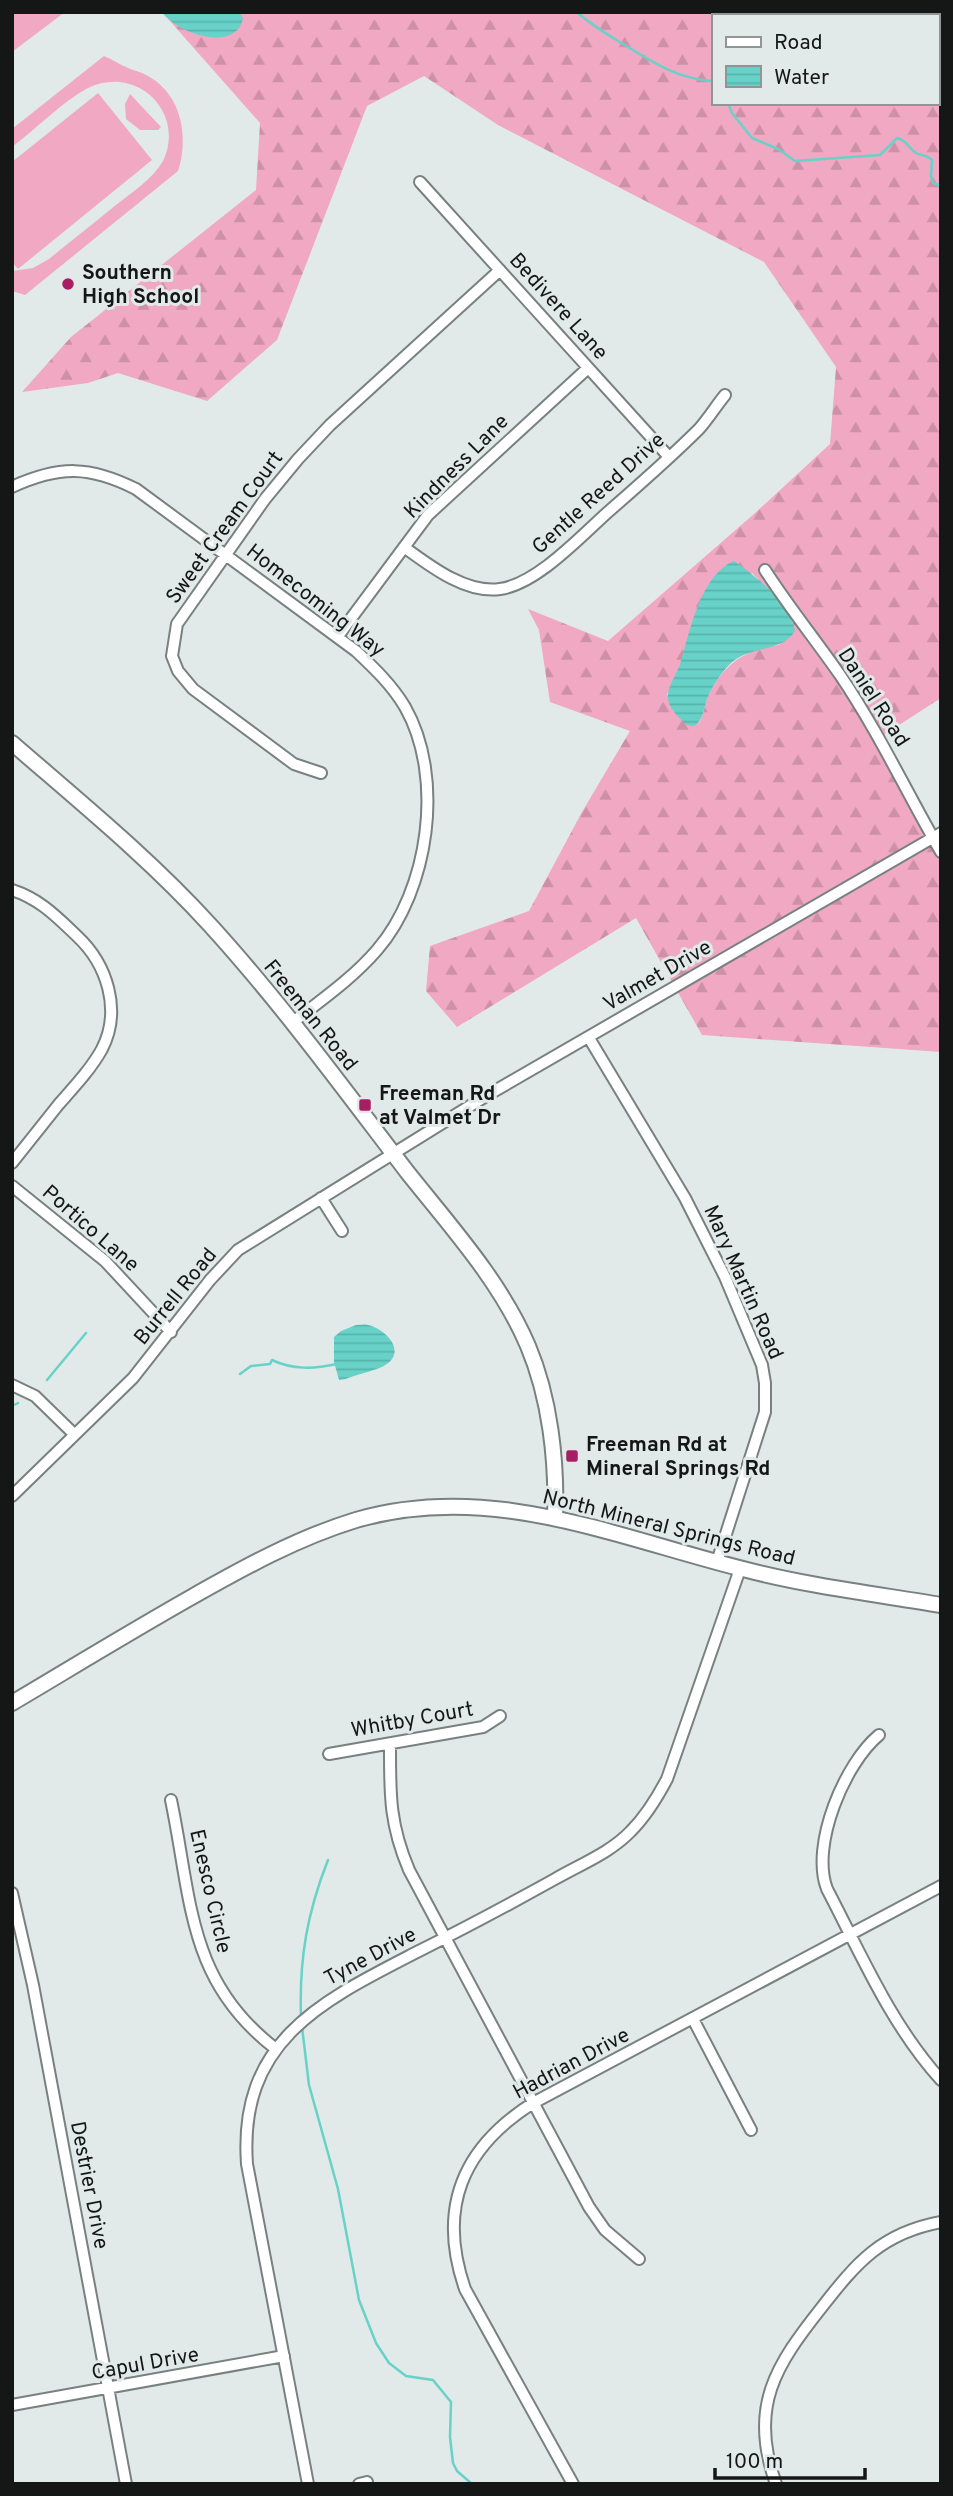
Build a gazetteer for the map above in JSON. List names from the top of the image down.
{
  "streets": {
    "street": [
      "Bedivere Lane",
      "Kindness Lane",
      "Gentle Reed Drive",
      "Sweet Cream Court",
      "Homecoming Way",
      "Daniel Road",
      "Valmet Drive",
      "Freeman Road",
      "Portico Lane",
      "Mary Martin Road",
      "Burrell Road",
      "North Mineral Springs Road",
      "Whitby Court",
      "Enesco Circle",
      "Tyne Drive",
      "Hadrian Drive",
      "Destrier Drive",
      "Capul Drive"
    ]
  },
  "crossings": [
    ["Bedivere Lane", "Kindness Lane"],
    ["Bedivere Lane", "Gentle Reed Drive"],
    ["Bedivere Lane", "Sweet Cream Court"],
    ["Kindness Lane", "Gentle Reed Drive"],
    ["Kindness Lane", "Homecoming Way"],
    ["Sweet Cream Court", "Homecoming Way"],
    ["Homecoming Way", "Freeman Road"],
    ["Daniel Road", "Valmet Drive"],
    ["Valmet Drive", "Freeman Road"],
    ["Valmet Drive", "Mary Martin Road"],
    ["Valmet Drive", "Burrell Road"],
    ["Freeman Road", "Burrell Road"],
    ["Freeman Road", "North Mineral Springs Road"],
    ["Portico Lane", "Burrell Road"],
    ["Mary Martin Road", "North Mineral Springs Road"],
    ["North Mineral Springs Road", "Tyne Drive"],
    ["Enesco Circle", "Tyne Drive"],
    ["Tyne Drive", "Capul Drive"],
    ["Destrier Drive", "Capul Drive"]
  ],
  "places": {
    "other": ["Southern High School"],
    "transit": ["Freeman Rd at Valmet Dr", "Freeman Rd at Mineral Springs Rd"]
  },
  "legend": ["Road", "Water"],
  "scale_bar": "100 m"
}
